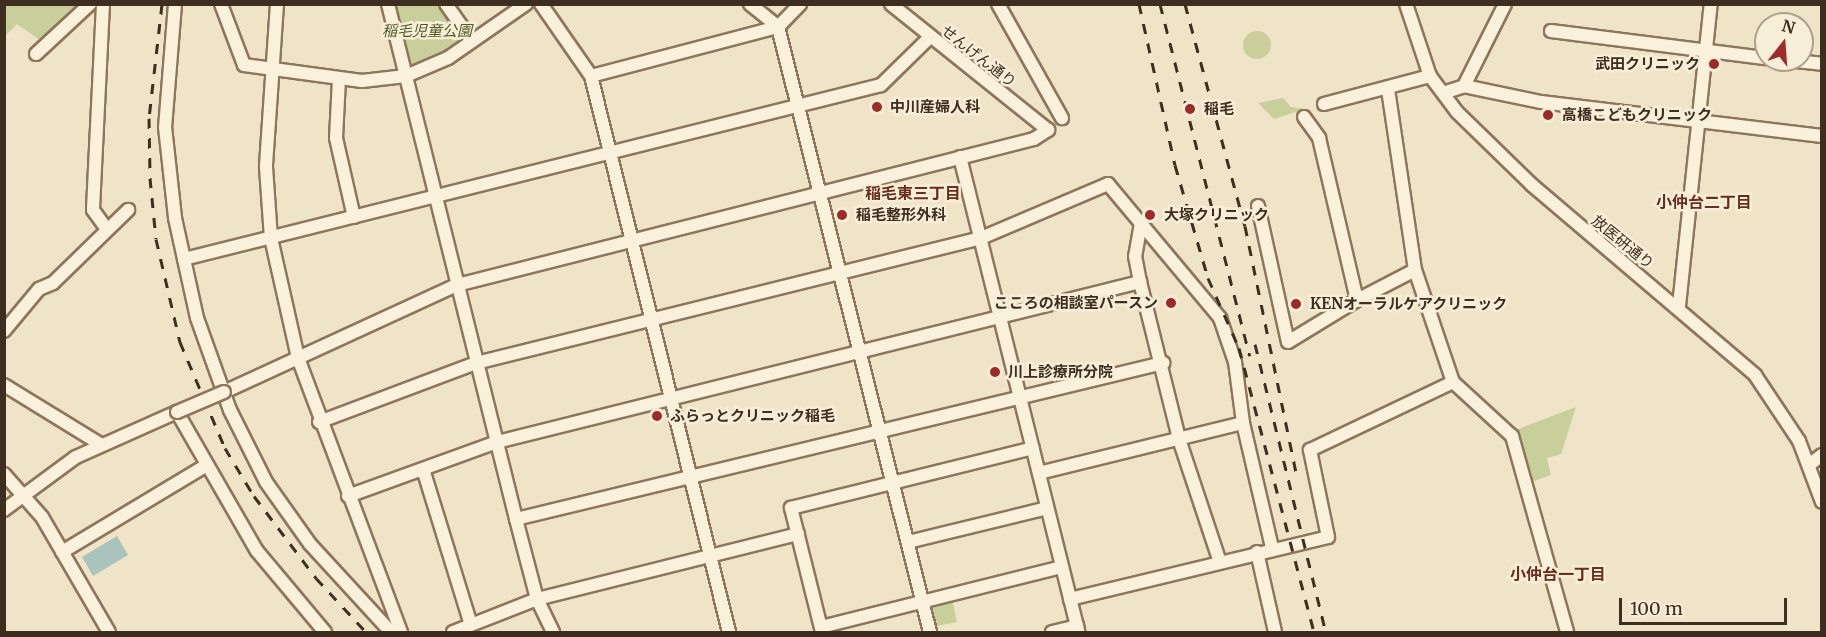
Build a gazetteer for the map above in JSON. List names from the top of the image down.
{
  "streets": {
    "street": ["せんげん通り", "放医研通り"]
  },
  "districts": ["稲毛東三丁目", "小仲台二丁目", "小仲台一丁目"],
  "parks": ["稲毛児童公園"],
  "places": [
    "武田クリニック",
    "中川産婦人科",
    "稲毛",
    "高橋こどもクリニック",
    "稲毛整形外科",
    "大塚クリニック",
    "こころの相談室パースン",
    "KENオーラルケアクリニック",
    "川上診療所分院",
    "ふらっとクリニック稲毛"
  ],
  "scale_bar": "100 m",
  "north": "top"
}
